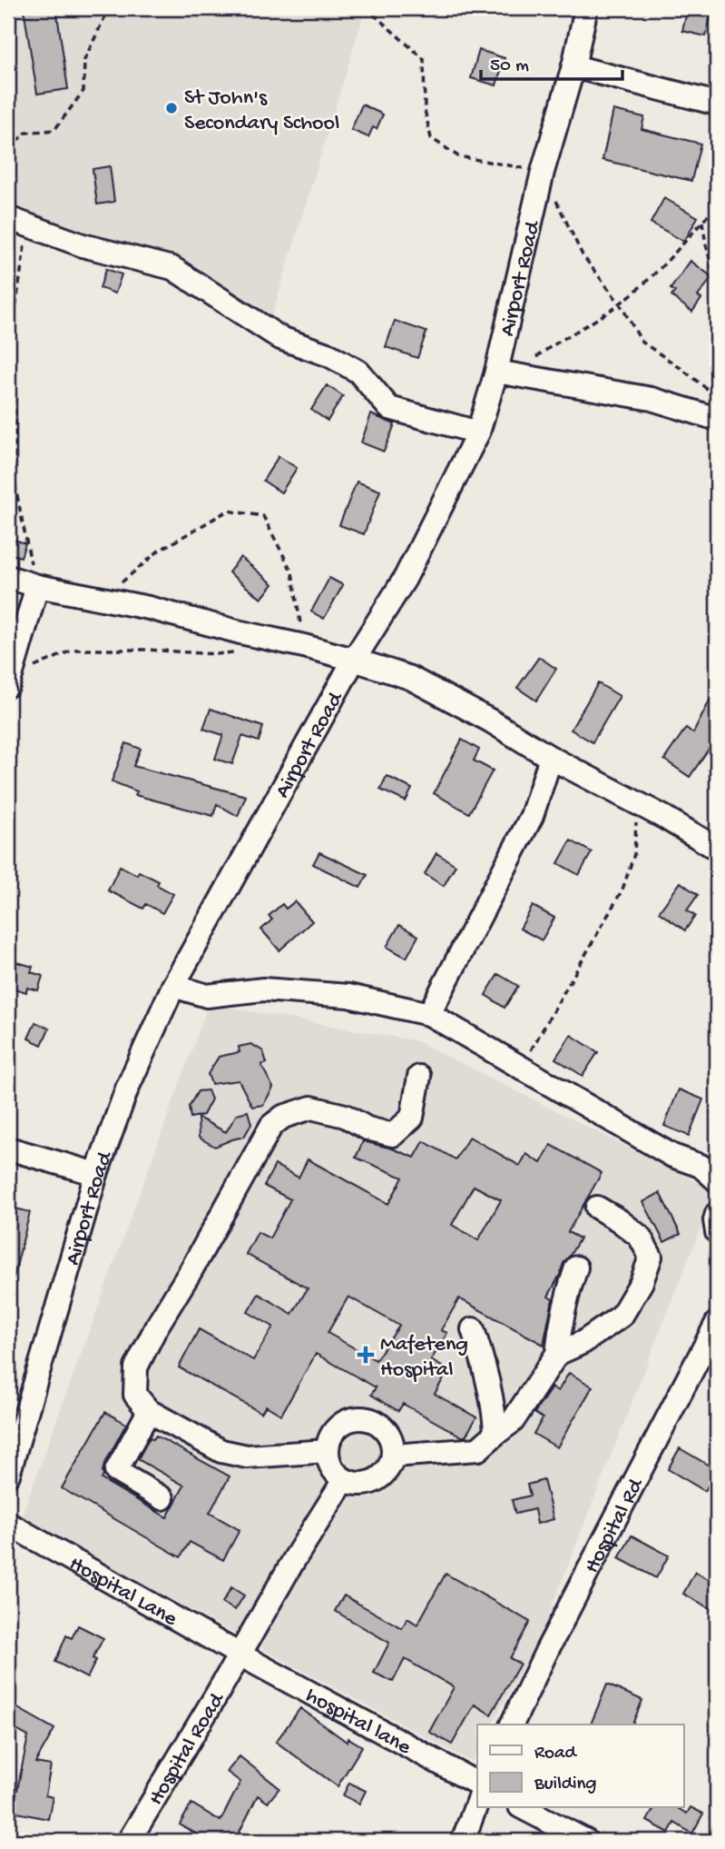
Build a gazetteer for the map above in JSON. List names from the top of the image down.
{
  "streets": {
    "street": [
      "Airport Road",
      "Hospital Rd",
      "Hospital Lane",
      "hospital lane",
      "Hospital Road"
    ]
  },
  "crossings": [
    ["Hospital Lane", "hospital lane"],
    ["Hospital Lane", "Hospital Road"],
    ["hospital lane", "Hospital Road"]
  ],
  "places": {
    "other": ["St John's Secondary School"],
    "health": ["Mafeteng Hospital"]
  },
  "legend": ["Road", "Building"],
  "scale_bar": "50 m"
}
